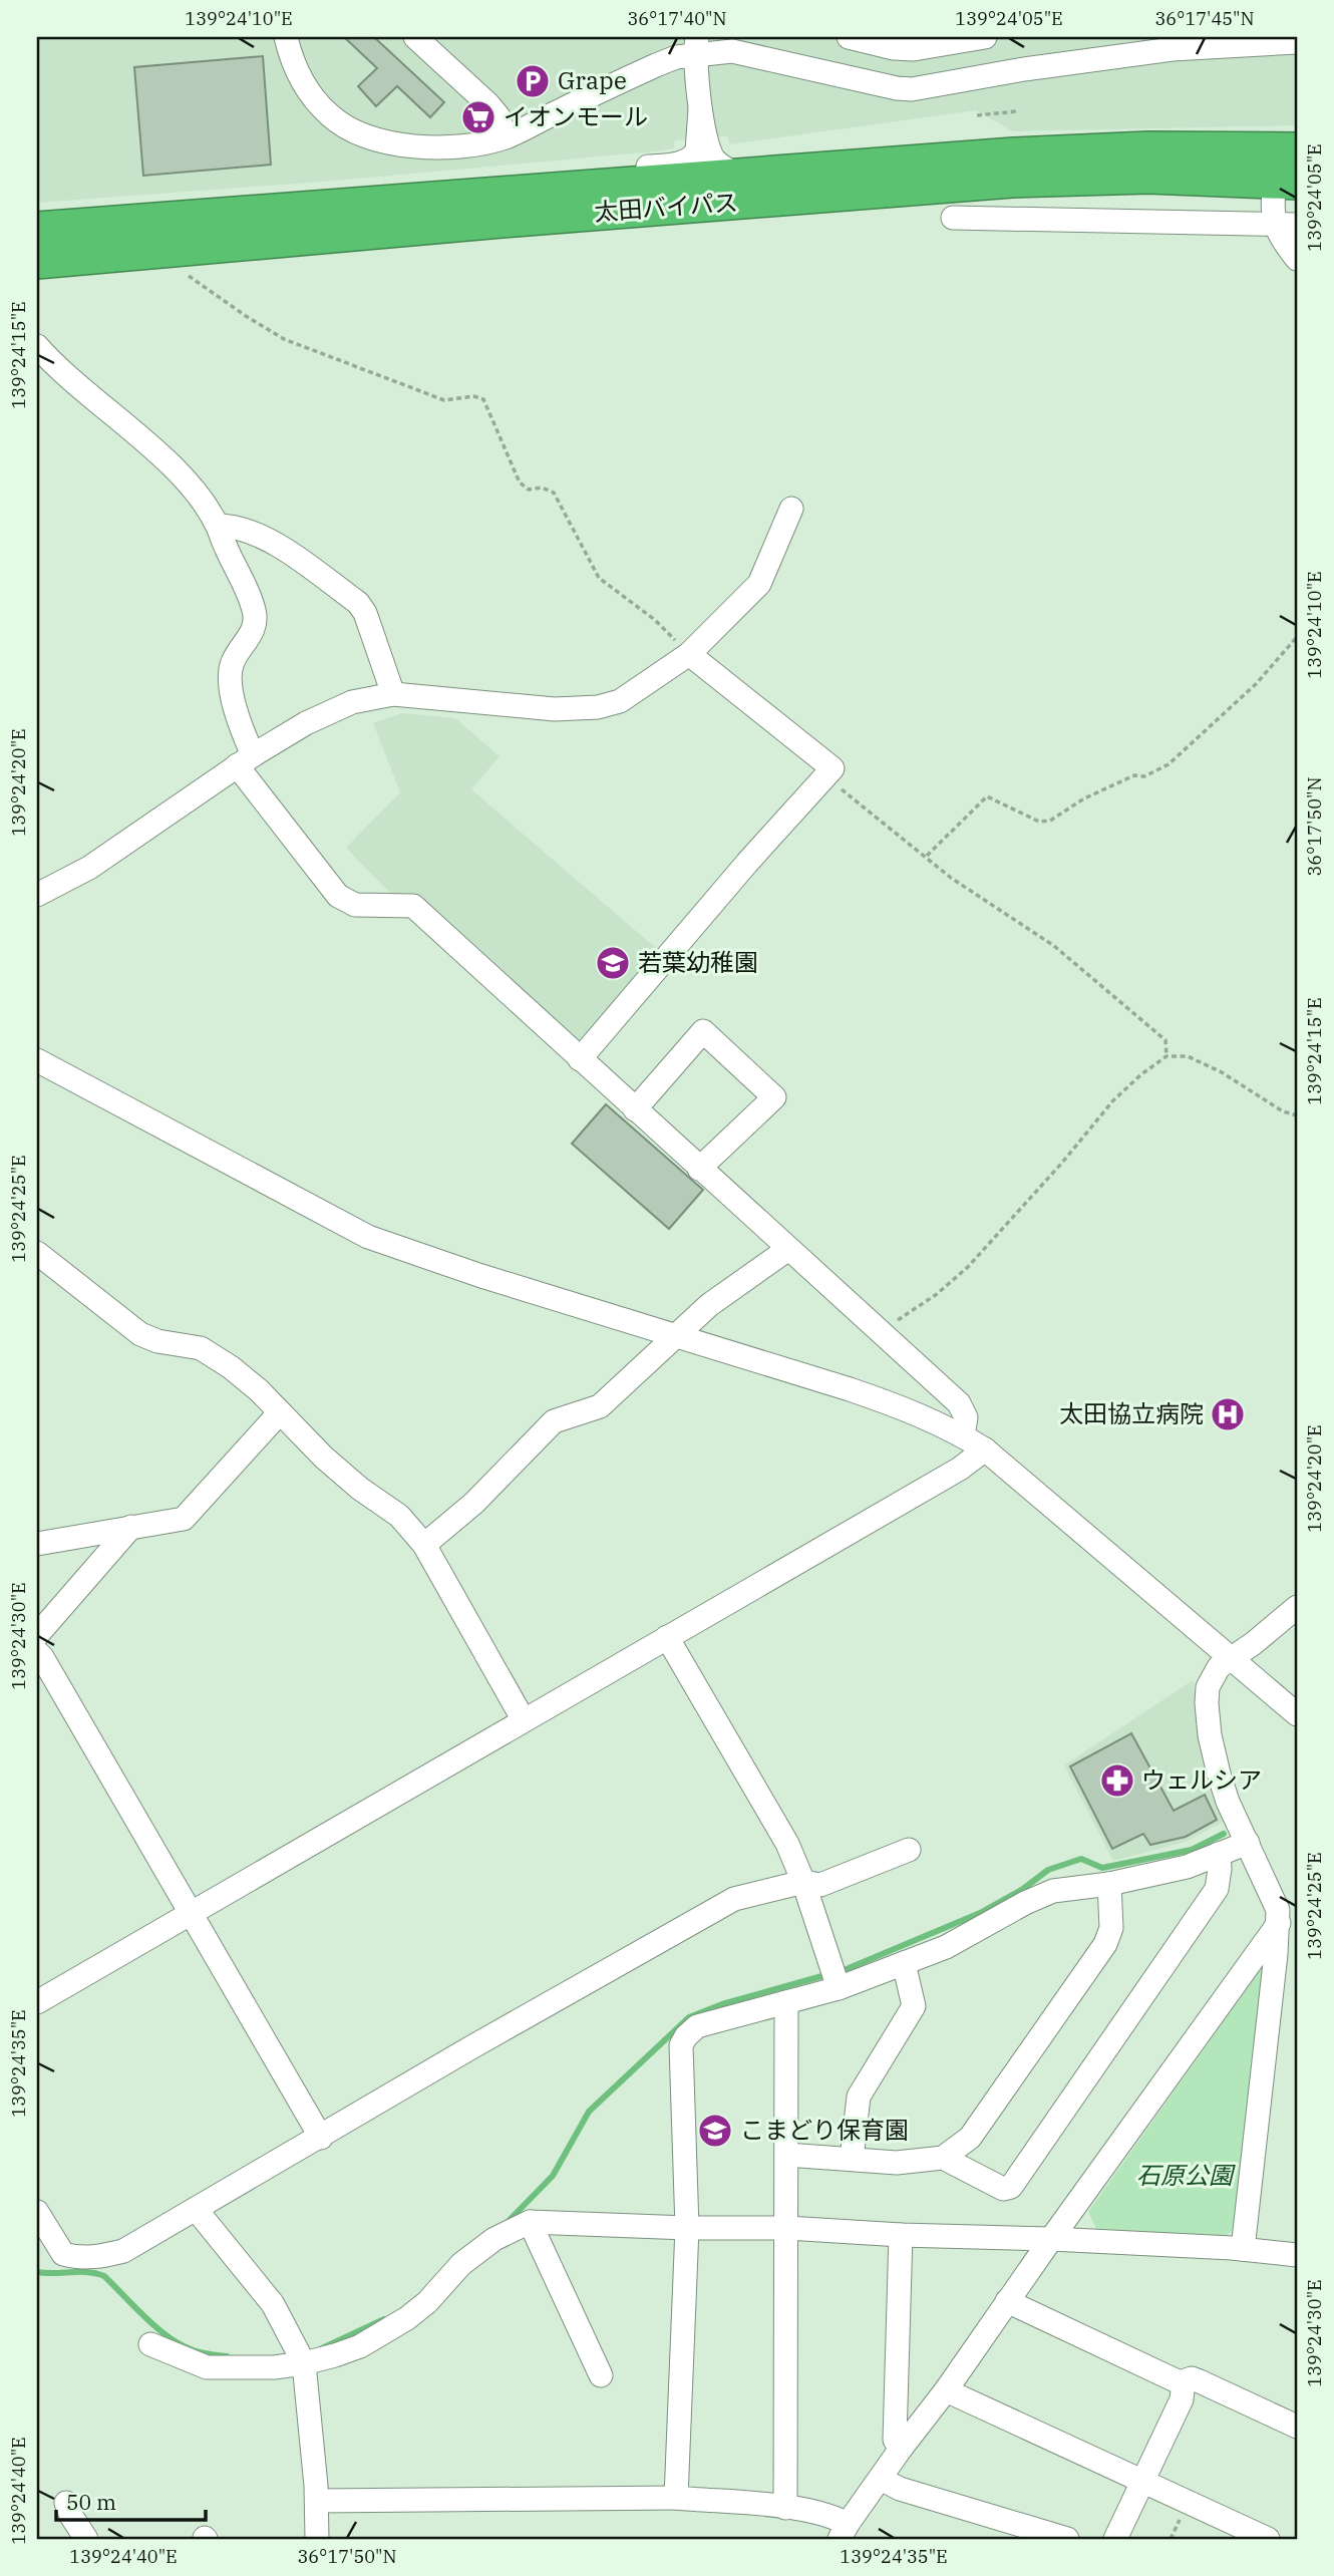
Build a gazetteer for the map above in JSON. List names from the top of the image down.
{
  "streets": {
    "highway": ["太田バイパス"]
  },
  "parks": ["石原公園"],
  "places": {
    "parking": ["Grape"],
    "supermarket": ["イオンモール"],
    "school or university": ["若葉幼稚園", "こまどり保育園"],
    "hospital": ["太田協立病院"],
    "pharmacy": ["ウェルシア"]
  },
  "scale_bar": "50 m",
  "coordinates": [
    "139°24'10\"E",
    "36°17'40\"N",
    "139°24'05\"E",
    "36°17'45\"N",
    "139°24'15\"E",
    "139°24'20\"E",
    "36°17'50\"N",
    "139°24'25\"E",
    "139°24'30\"E",
    "139°24'35\"E",
    "139°24'40\"E"
  ]
}
